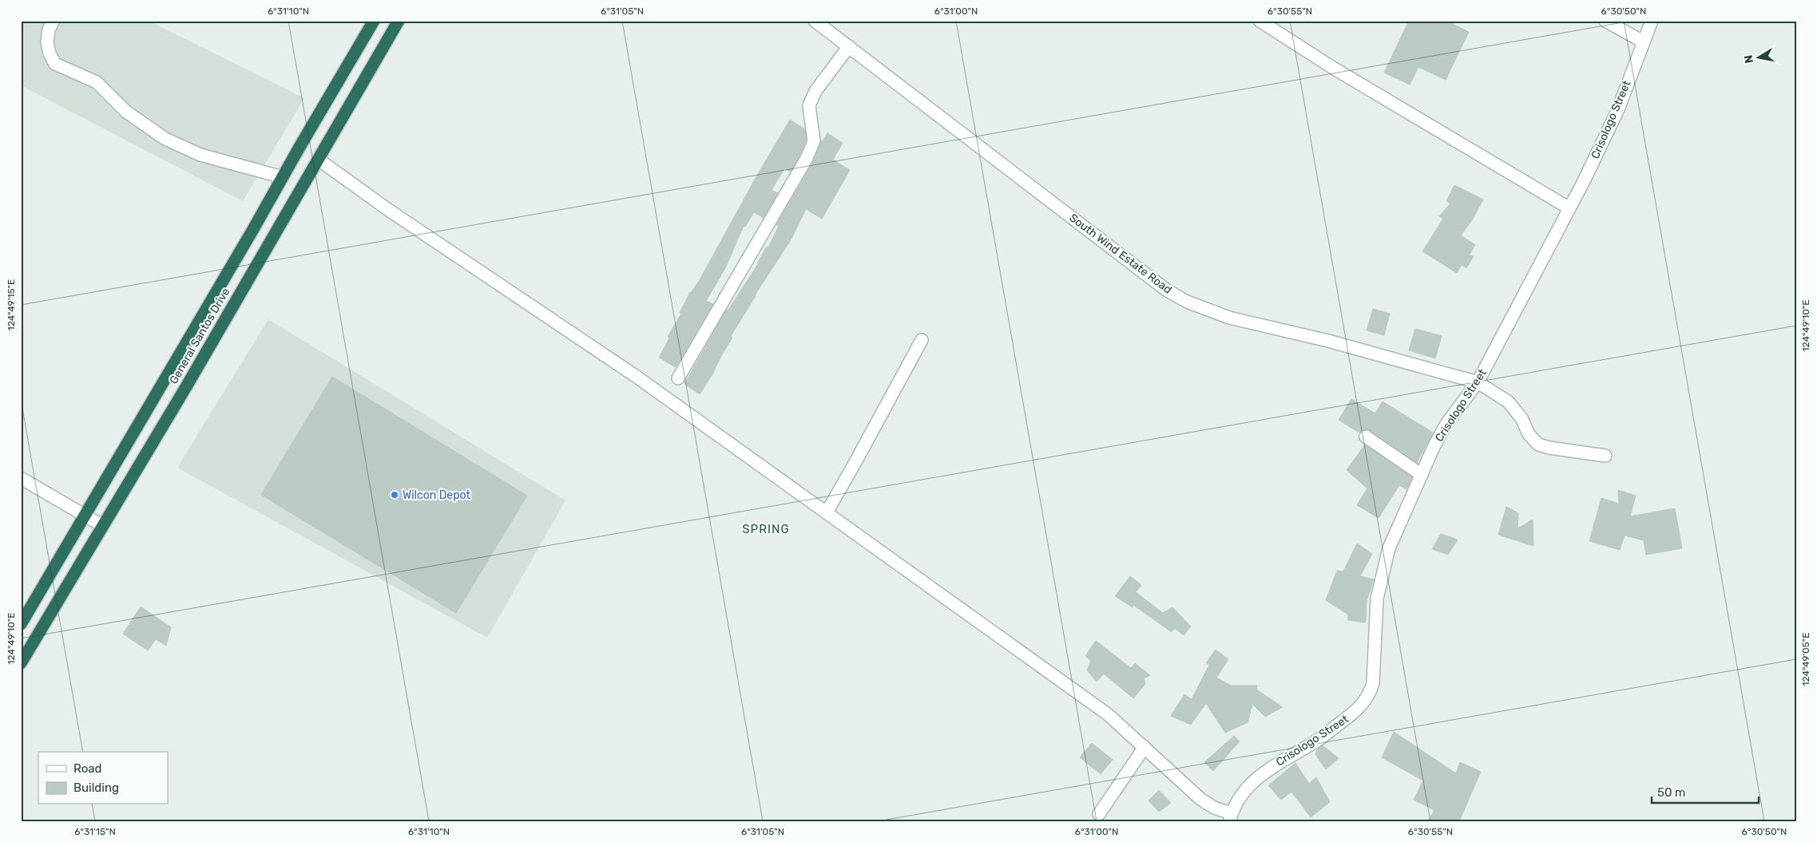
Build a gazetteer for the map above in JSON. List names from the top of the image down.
{
  "streets": {
    "highway": ["General Santos Drive"],
    "street": ["Crisologo Street", "South Wind Estate Road"]
  },
  "crossings": [
    ["Crisologo Street", "South Wind Estate Road"]
  ],
  "districts": ["SPRING"],
  "places": ["Wilcon Depot"],
  "legend": ["Road", "Building"],
  "scale_bar": "50 m",
  "north": "left",
  "coordinates": [
    "6°31'10\"N",
    "6°31'05\"N",
    "6°31'00\"N",
    "6°30'55\"N",
    "6°30'50\"N",
    "124°49'15\"E",
    "124°49'10\"E",
    "124°49'05\"E",
    "6°31'15\"N"
  ]
}
